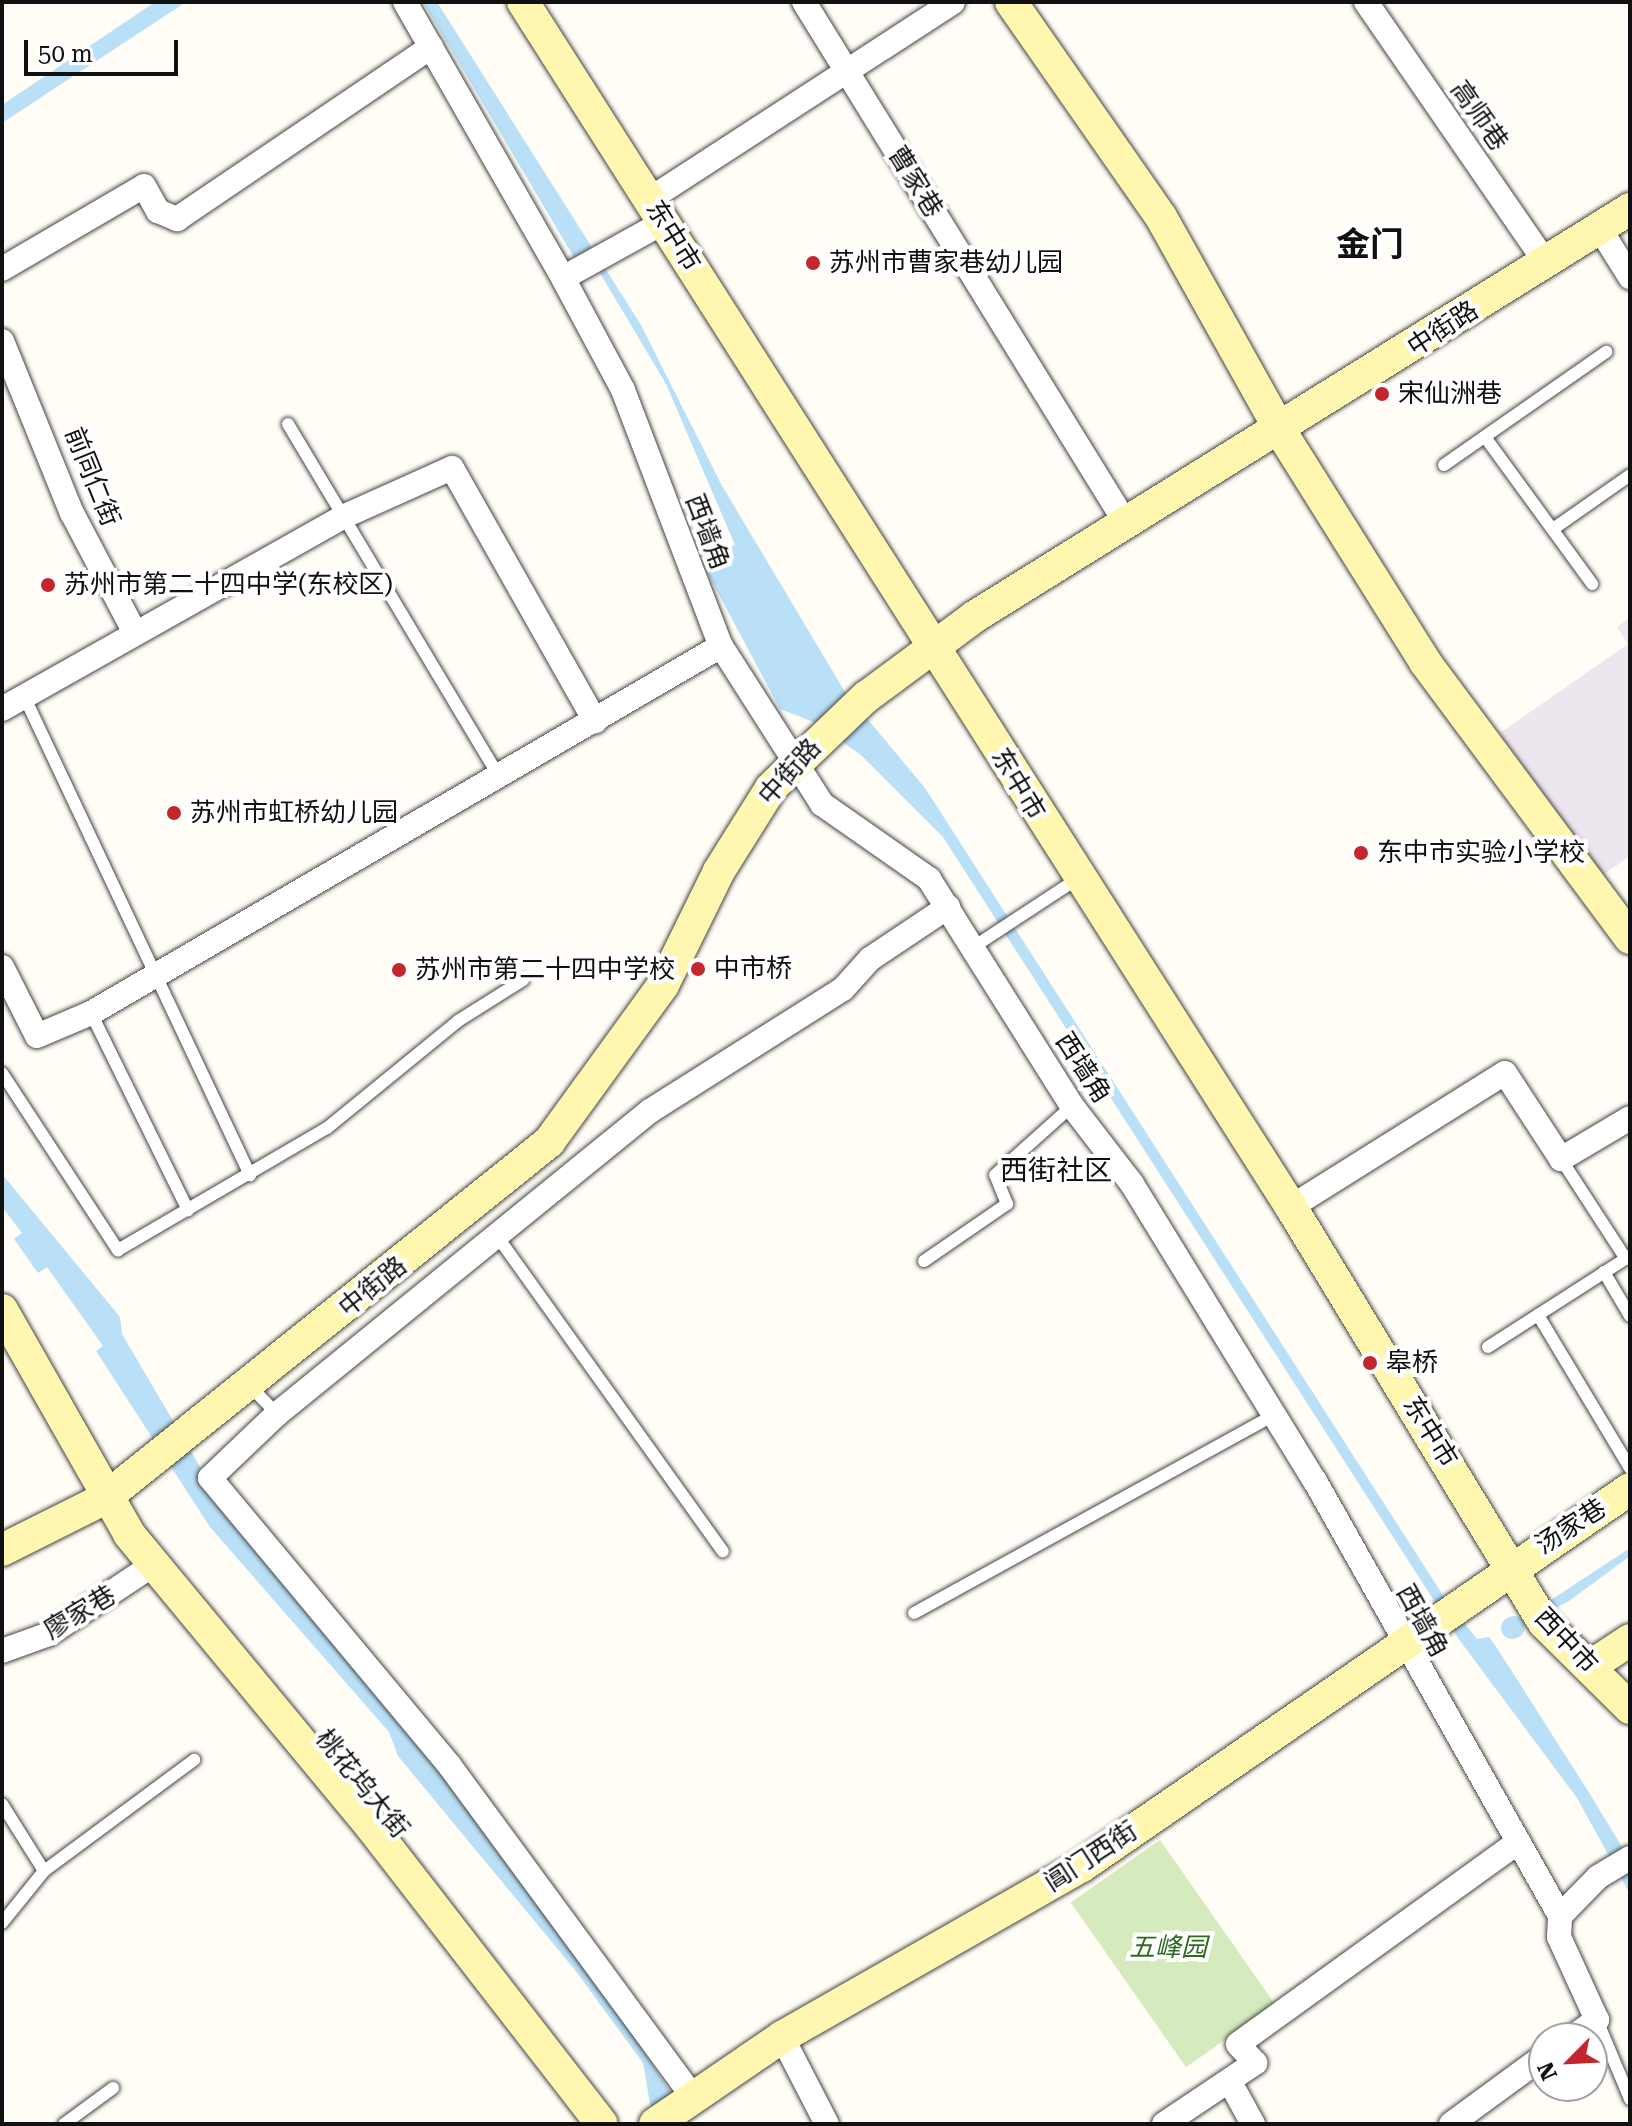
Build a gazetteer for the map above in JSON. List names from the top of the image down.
{
  "streets": {
    "main road": [
      "东中市",
      "中街路",
      "汤家巷",
      "西中市",
      "桃花坞大街",
      "阊门西街"
    ],
    "street": [
      "高师巷",
      "曹家巷",
      "前同仁街",
      "西墙角",
      "廖家巷"
    ]
  },
  "crossings": [
    ["高师巷", "中街路"],
    ["曹家巷", "中街路"],
    ["东中市", "中街路"],
    ["东中市", "汤家巷"],
    ["东中市", "西中市"],
    ["东中市", "阊门西街"],
    ["中街路", "西墙角"],
    ["中街路", "桃花坞大街"],
    ["西墙角", "阊门西街"],
    ["汤家巷", "西中市"],
    ["汤家巷", "阊门西街"],
    ["廖家巷", "桃花坞大街"],
    ["西中市", "阊门西街"]
  ],
  "districts": ["金门", "西街社区"],
  "parks": ["五峰园"],
  "places": [
    "苏州市曹家巷幼儿园",
    "宋仙洲巷",
    "苏州市第二十四中学(东校区)",
    "苏州市虹桥幼儿园",
    "东中市实验小学校",
    "中市桥",
    "苏州市第二十四中学校",
    "皋桥"
  ],
  "scale_bar": "50 m",
  "north": "bottom left"
}
